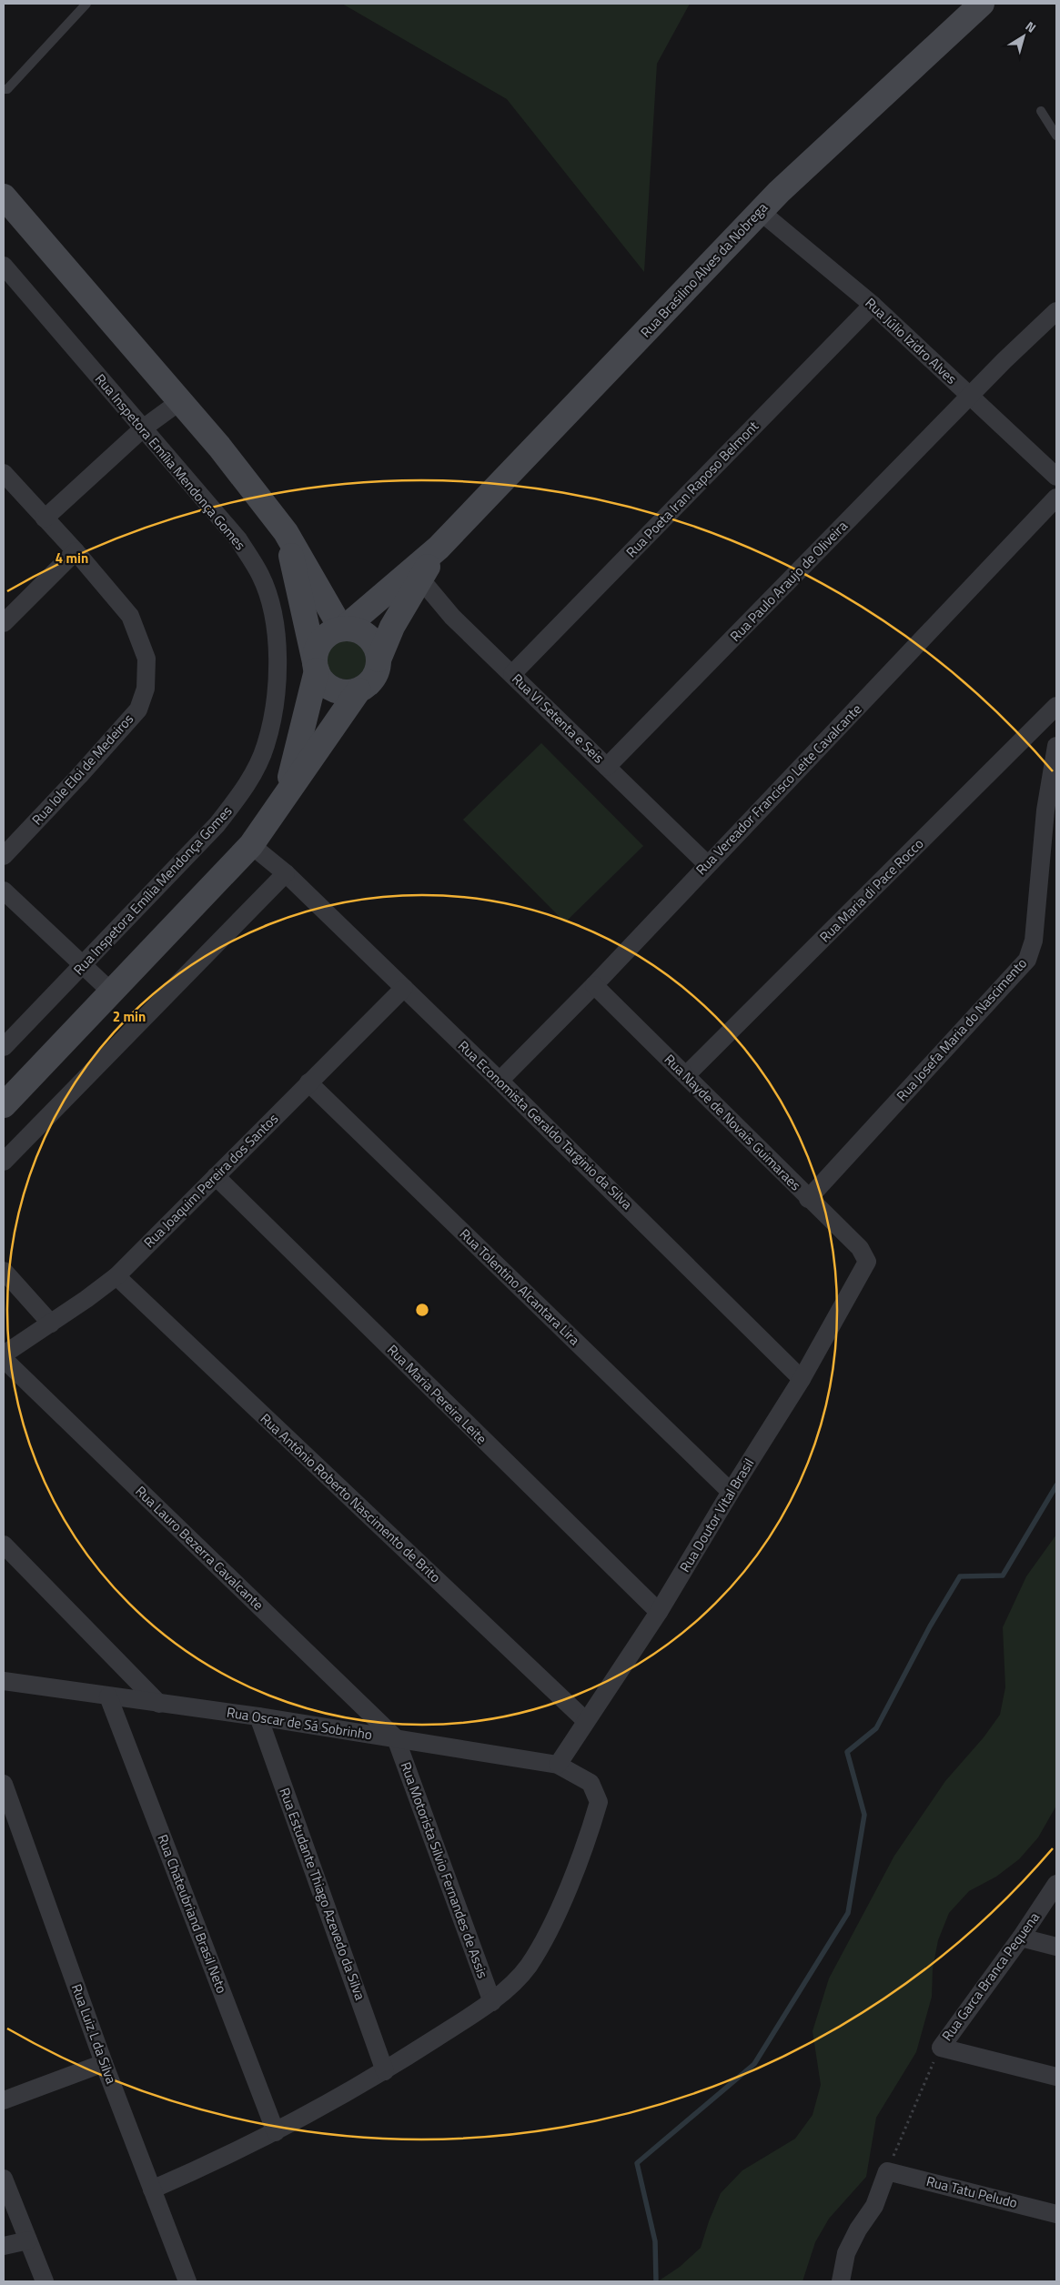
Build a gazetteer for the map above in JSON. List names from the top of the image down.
{
  "streets": {
    "main road": ["Rua Brasilino Alves da Nobrega"],
    "street": [
      "Rua Júlio Izidro Alves",
      "Rua Inspetora Emília Mendonça Gomes",
      "Rua Poeta Iran Raposo Belmont",
      "Rua Paulo Araujo de Oliveira",
      "Rua VI Setenta e Seis",
      "Rua Iole Eloi de Medeiros",
      "Rua Vereador Francisco Leite Cavalcante",
      "Rua Maria di Pace Rocco",
      "Rua Josefa Maria do Nascimento",
      "Rua Nayde de Novais Guimaraes",
      "Rua Economista Geraldo Targinio da Silva",
      "Rua Joaquim Pereira dos Santos",
      "Rua Tolentino Alcantara Lira",
      "Rua Maria Pereira Leite",
      "Rua Antônio Roberto Nascimento de Brito",
      "Rua Doutor Vital Brasil",
      "Rua Lauro Bezerra Cavalcante",
      "Rua Oscar de Sá Sobrinho",
      "Rua Motorista Silvio Fernandes de Assis",
      "Rua Estudante Thiago Azevedo da Silva",
      "Rua Chateubriand Brasil Neto",
      "Rua Garca Branca Pequena",
      "Rua Luiz L da Silva",
      "Rua Tatu Peludo"
    ]
  },
  "crossings": [
    ["Rua Brasilino Alves da Nobrega", "Rua Júlio Izidro Alves"],
    ["Rua Brasilino Alves da Nobrega", "Rua VI Setenta e Seis"],
    ["Rua Júlio Izidro Alves", "Rua Poeta Iran Raposo Belmont"],
    ["Rua Júlio Izidro Alves", "Rua Paulo Araujo de Oliveira"],
    ["Rua Poeta Iran Raposo Belmont", "Rua VI Setenta e Seis"],
    ["Rua Paulo Araujo de Oliveira", "Rua VI Setenta e Seis"],
    ["Rua VI Setenta e Seis", "Rua Vereador Francisco Leite Cavalcante"],
    ["Rua Vereador Francisco Leite Cavalcante", "Rua Nayde de Novais Guimaraes"],
    ["Rua Vereador Francisco Leite Cavalcante", "Rua Economista Geraldo Targinio da Silva"],
    ["Rua Maria di Pace Rocco", "Rua Nayde de Novais Guimaraes"],
    ["Rua Josefa Maria do Nascimento", "Rua Nayde de Novais Guimaraes"],
    ["Rua Nayde de Novais Guimaraes", "Rua Doutor Vital Brasil"],
    ["Rua Economista Geraldo Targinio da Silva", "Rua Joaquim Pereira dos Santos"],
    ["Rua Economista Geraldo Targinio da Silva", "Rua Doutor Vital Brasil"],
    ["Rua Joaquim Pereira dos Santos", "Rua Tolentino Alcantara Lira"],
    ["Rua Joaquim Pereira dos Santos", "Rua Maria Pereira Leite"],
    ["Rua Joaquim Pereira dos Santos", "Rua Antônio Roberto Nascimento de Brito"],
    ["Rua Tolentino Alcantara Lira", "Rua Doutor Vital Brasil"],
    ["Rua Maria Pereira Leite", "Rua Doutor Vital Brasil"],
    ["Rua Antônio Roberto Nascimento de Brito", "Rua Doutor Vital Brasil"],
    ["Rua Doutor Vital Brasil", "Rua Oscar de Sá Sobrinho"],
    ["Rua Lauro Bezerra Cavalcante", "Rua Oscar de Sá Sobrinho"],
    ["Rua Lauro Bezerra Cavalcante", "Rua Motorista Silvio Fernandes de Assis"],
    ["Rua Oscar de Sá Sobrinho", "Rua Motorista Silvio Fernandes de Assis"],
    ["Rua Oscar de Sá Sobrinho", "Rua Estudante Thiago Azevedo da Silva"],
    ["Rua Oscar de Sá Sobrinho", "Rua Chateubriand Brasil Neto"]
  ],
  "north": "top right",
  "rings": ["4 min", "2 min"]
}
